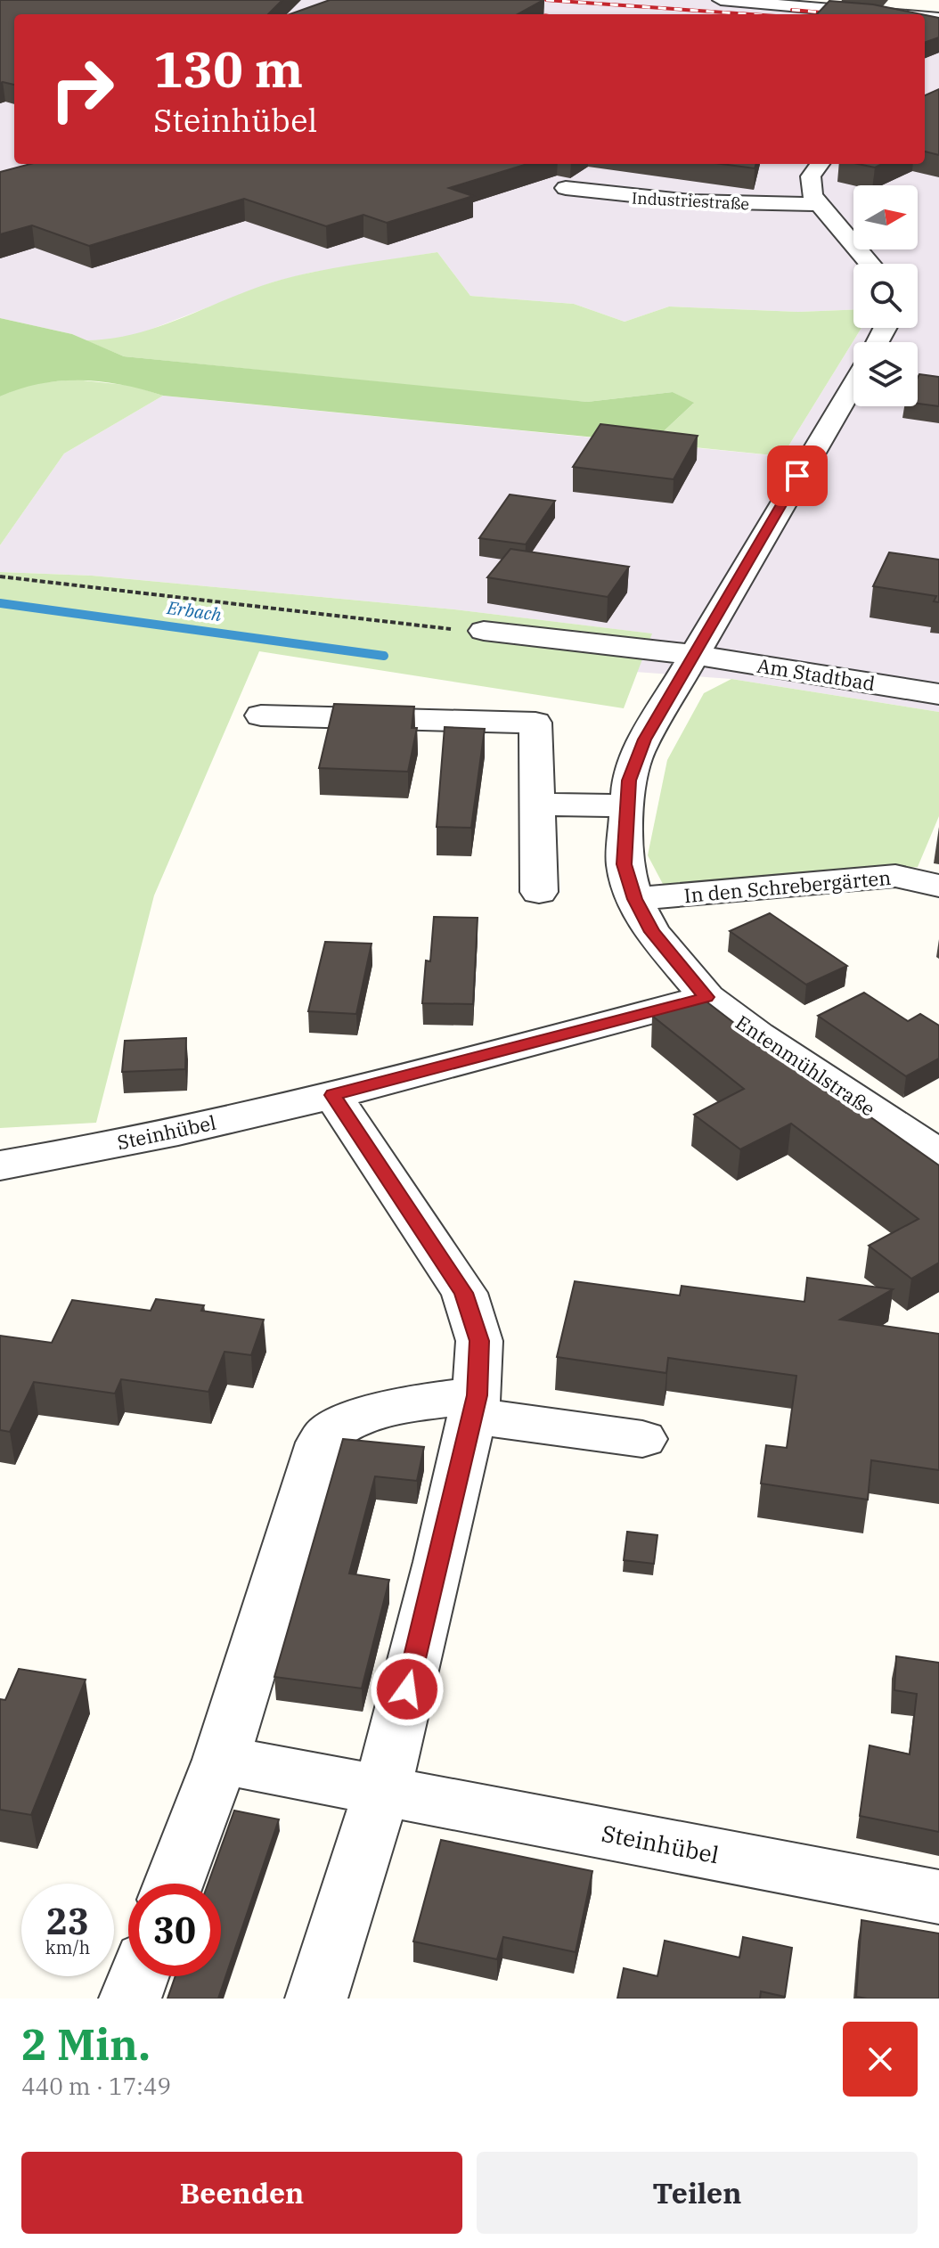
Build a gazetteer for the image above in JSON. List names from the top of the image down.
{
  "streets": {
    "street": [
      "Industriestraße",
      "Am Stadtbad",
      "In den Schrebergärten",
      "Entenmühlstraße",
      "Steinhübel"
    ]
  },
  "crossings": [
    ["Am Stadtbad", "Entenmühlstraße"],
    ["In den Schrebergärten", "Entenmühlstraße"],
    ["Entenmühlstraße", "Steinhübel"]
  ],
  "water": ["Erbach"],
  "north": "right",
  "page": {
    "turn": ["130 m", "Steinhübel"],
    "speed": "23 km/h",
    "limit": "30",
    "heading": ["2 Min.", "440 m · 17:49"],
    "buttons": ["Beenden", "Teilen"]
  }
}
